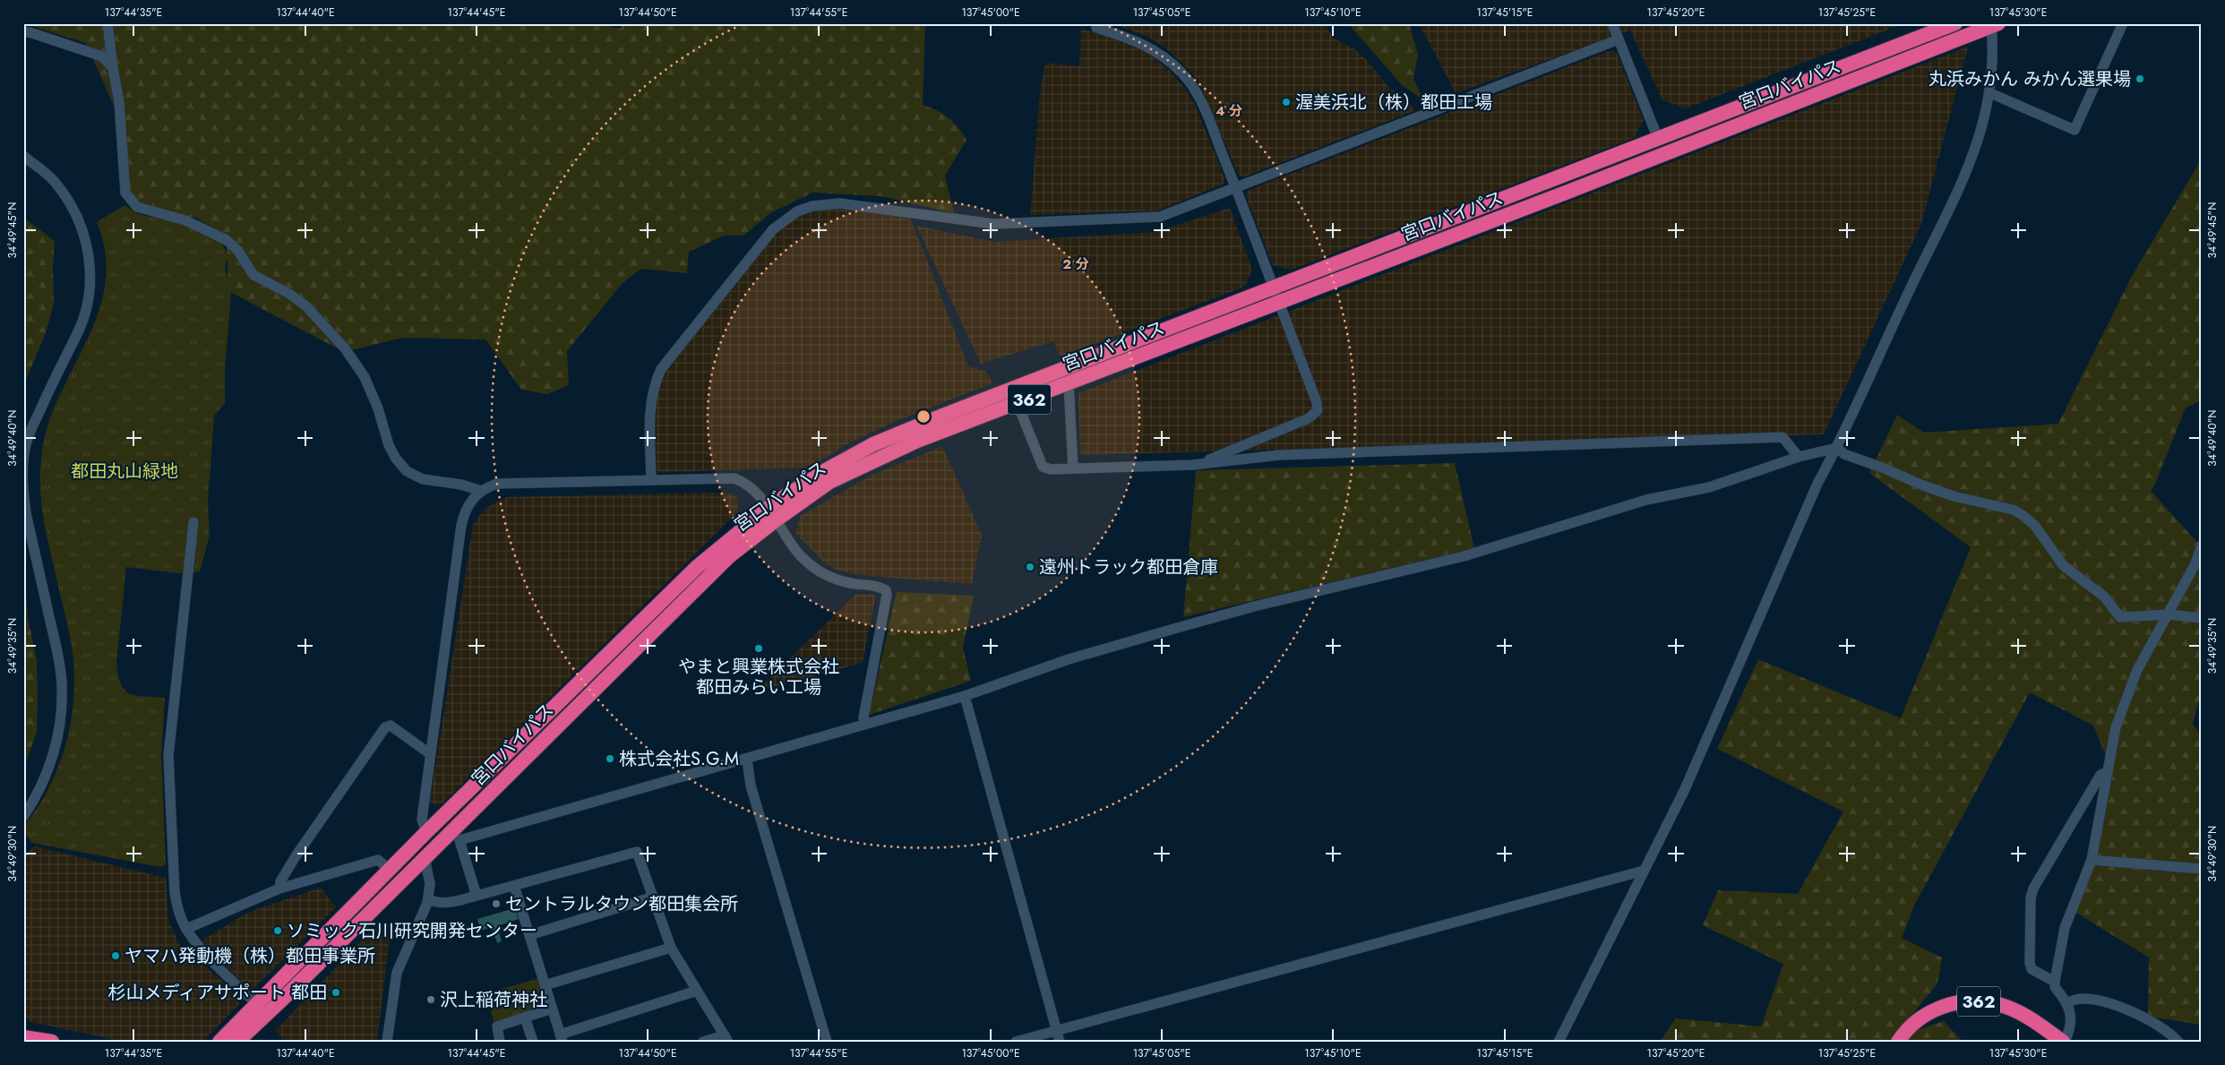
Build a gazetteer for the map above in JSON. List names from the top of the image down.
{
  "streets": {
    "highway": ["宮口バイパス", "362"]
  },
  "parks": ["都田丸山緑地"],
  "places": [
    "丸浜みかん みかん選果場",
    "渥美浜北（株）都田工場",
    "遠州トラック都田倉庫",
    "やまと興業株式会社 都田みらい工場",
    "株式会社S.G.M",
    "セントラルタウン都田集会所",
    "ソミック石川研究開発センター",
    "ヤマハ発動機（株）都田事業所",
    "杉山メディアサポート 都田",
    "沢上稲荷神社"
  ],
  "coordinates": [
    "137°44'35\"E",
    "137°44'40\"E",
    "137°44'45\"E",
    "137°44'50\"E",
    "137°44'55\"E",
    "137°45'00\"E",
    "137°45'05\"E",
    "137°45'10\"E",
    "137°45'15\"E",
    "137°45'20\"E",
    "137°45'25\"E",
    "137°45'30\"E",
    "34°49'45\"N",
    "34°49'40\"N",
    "34°49'35\"N",
    "34°49'30\"N"
  ],
  "rings": ["4 分", "2 分"]
}
